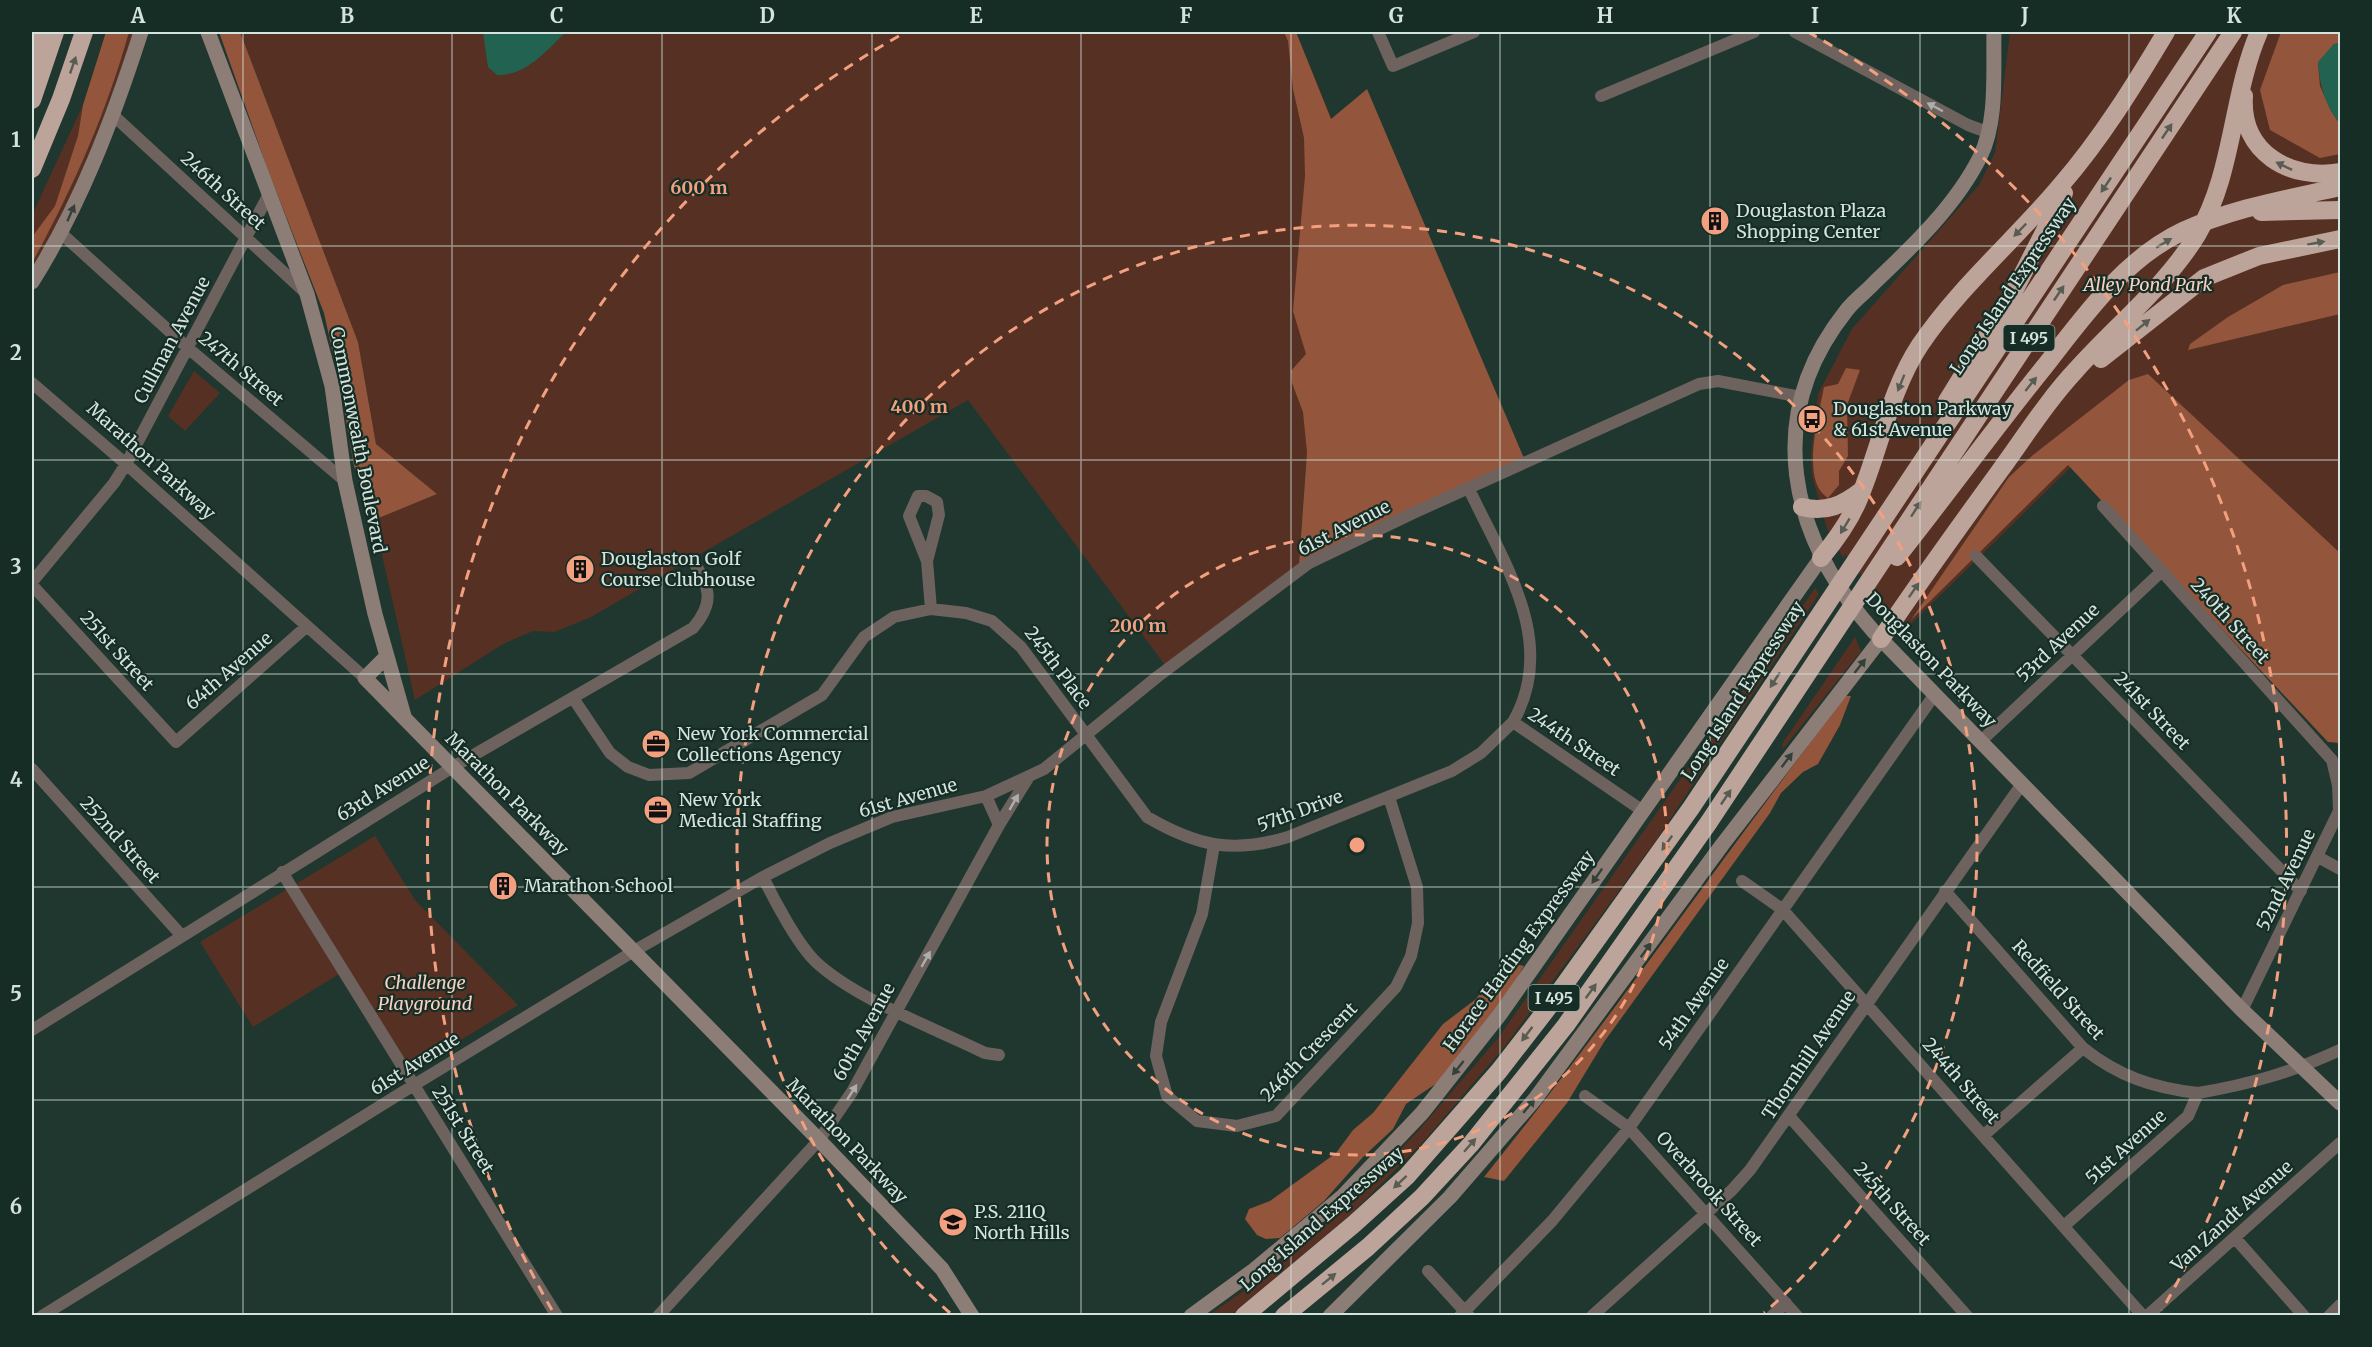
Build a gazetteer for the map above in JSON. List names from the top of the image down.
{
  "streets": {
    "highway": ["Long Island Expressway", "I 495"],
    "main road": [
      "Commonwealth Boulevard",
      "Marathon Parkway",
      "Douglaston Parkway",
      "Horace Harding Expressway"
    ],
    "street": [
      "246th Street",
      "Cullman Avenue",
      "247th Street",
      "61st Avenue",
      "240th Street",
      "53rd Avenue",
      "251st Street",
      "245th Place",
      "64th Avenue",
      "241st Street",
      "244th Street",
      "63rd Avenue",
      "57th Drive",
      "252nd Street",
      "52nd Avenue",
      "Redfield Street",
      "54th Avenue",
      "60th Avenue",
      "246th Crescent",
      "Thornhill Avenue",
      "51st Avenue",
      "Overbrook Street",
      "245th Street",
      "Van Zandt Avenue"
    ]
  },
  "crossings": [
    ["246th Street", "Cullman Avenue"],
    ["246th Street", "Commonwealth Boulevard"],
    ["Cullman Avenue", "247th Street"],
    ["Cullman Avenue", "Commonwealth Boulevard"],
    ["Cullman Avenue", "Marathon Parkway"],
    ["Cullman Avenue", "251st Street"],
    ["247th Street", "Commonwealth Boulevard"],
    ["Commonwealth Boulevard", "Marathon Parkway"],
    ["Marathon Parkway", "61st Avenue"],
    ["Marathon Parkway", "64th Avenue"],
    ["Marathon Parkway", "63rd Avenue"],
    ["Marathon Parkway", "60th Avenue"],
    ["61st Avenue", "251st Street"],
    ["61st Avenue", "Douglaston Parkway"],
    ["61st Avenue", "245th Place"],
    ["61st Avenue", "244th Street"],
    ["61st Avenue", "57th Drive"],
    ["61st Avenue", "60th Avenue"],
    ["240th Street", "53rd Avenue"],
    ["240th Street", "52nd Avenue"],
    ["53rd Avenue", "Douglaston Parkway"],
    ["53rd Avenue", "241st Street"],
    ["251st Street", "64th Avenue"],
    ["251st Street", "63rd Avenue"],
    ["Douglaston Parkway", "52nd Avenue"],
    ["Douglaston Parkway", "Horace Harding Expressway"],
    ["Douglaston Parkway", "54th Avenue"],
    ["Douglaston Parkway", "Thornhill Avenue"],
    ["245th Place", "63rd Avenue"],
    ["245th Place", "57th Drive"],
    ["241st Street", "52nd Avenue"],
    ["244th Street", "57th Drive"],
    ["244th Street", "Horace Harding Expressway"],
    ["244th Street", "54th Avenue"],
    ["244th Street", "Thornhill Avenue"],
    ["244th Street", "51st Avenue"],
    ["244th Street", "Van Zandt Avenue"],
    ["63rd Avenue", "252nd Street"],
    ["57th Drive", "246th Crescent"],
    ["Redfield Street", "Thornhill Avenue"],
    ["Redfield Street", "51st Avenue"],
    ["54th Avenue", "Overbrook Street"],
    ["Thornhill Avenue", "Overbrook Street"],
    ["Thornhill Avenue", "245th Street"]
  ],
  "one_way": ["60th Avenue"],
  "parks": ["Alley Pond Park", "Challenge Playground"],
  "places": {
    "building": ["Douglaston Plaza Shopping Center", "Douglaston Golf Course Clubhouse", "Marathon School"],
    "bus stop": ["Douglaston Parkway & 61st Avenue"],
    "office": ["New York Commercial Collections Agency", "New York Medical Staffing"],
    "school or university": ["P.S. 211Q North Hills"]
  },
  "grid": {
    "columns": [
      "A",
      "B",
      "C",
      "D",
      "E",
      "F",
      "G",
      "H",
      "I",
      "J",
      "K"
    ],
    "rows": [
      "1",
      "2",
      "3",
      "4",
      "5",
      "6"
    ]
  },
  "rings": ["600 m", "400 m", "200 m"]
}
